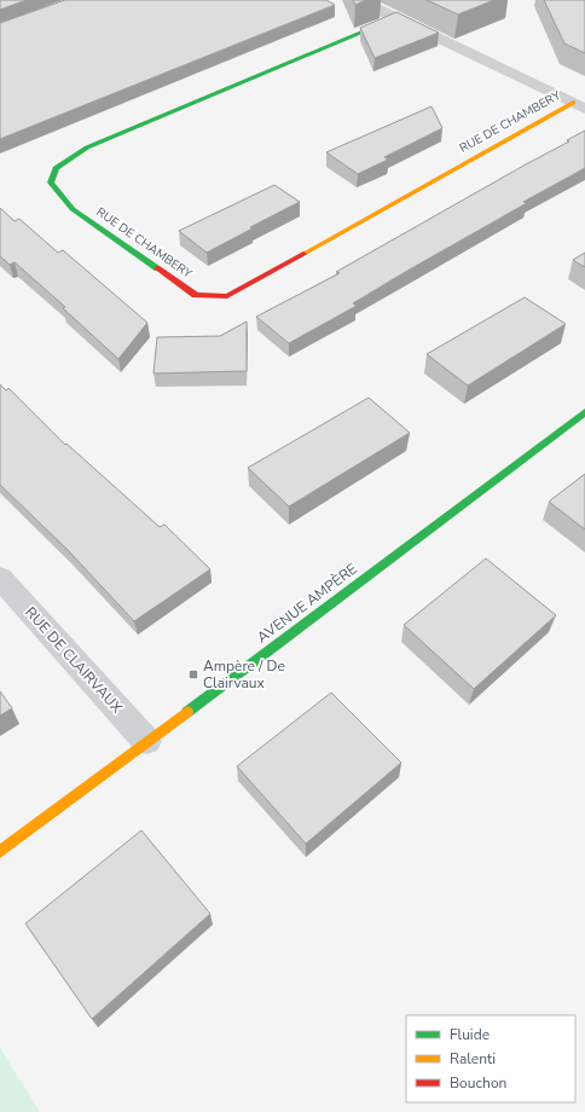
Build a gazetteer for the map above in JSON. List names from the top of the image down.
{
  "streets": {
    "street": ["RUE DE CHAMBERY", "AVENUE AMPÈRE", "RUE DE CLAIRVAUX"]
  },
  "crossings": [
    ["AVENUE AMPÈRE", "RUE DE CLAIRVAUX"]
  ],
  "places": {
    "transit": ["Ampère / De Clairvaux"]
  },
  "legend": ["Fluide", "Ralenti", "Bouchon"]
}
